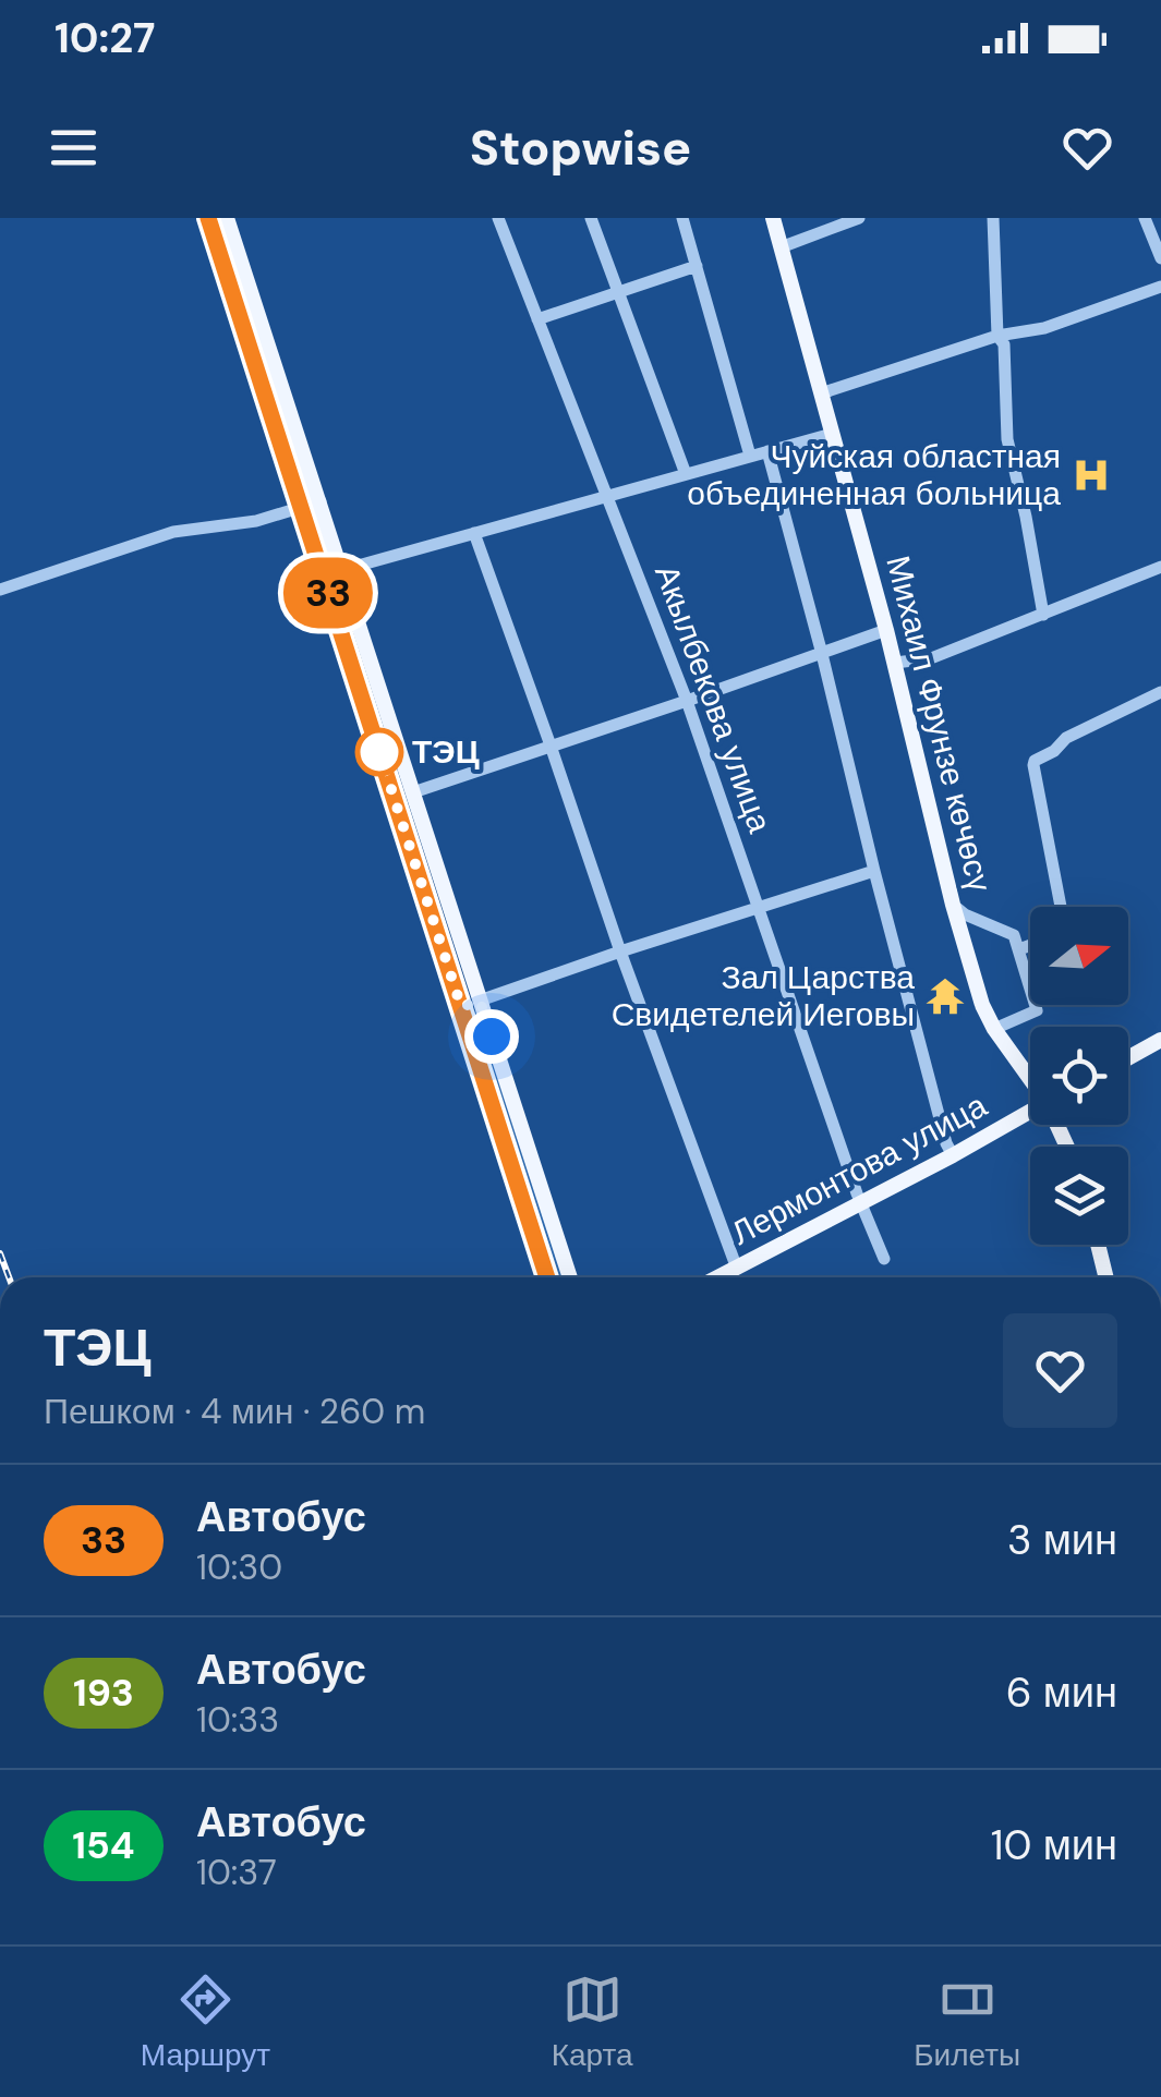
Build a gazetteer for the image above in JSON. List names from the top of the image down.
{
  "streets": {
    "main road": ["Михаил Фрунзе көчөсү", "Лермонтова улица"],
    "street": ["Акылбекова улица"]
  },
  "crossings": [
    ["Акылбекова улица", "Лермонтова улица"]
  ],
  "places": {
    "hospital": ["Чуйская областная объединенная больница"],
    "other": ["ТЭЦ"],
    "temple": ["Зал Царства Свидетелей Иеговы"]
  },
  "lines": ["bus line 33"],
  "north": "right",
  "page": {
    "status": "10:27",
    "header": "Stopwise",
    "on_map": "33",
    "heading": ["ТЭЦ", "Пешком · 4 мин · 260 m"],
    "list": [
      {
        "mark": "33",
        "name": "Автобус",
        "note": "10:30",
        "value": "3 мин"
      },
      {
        "mark": "193",
        "name": "Автобус",
        "note": "10:33",
        "value": "6 мин"
      },
      {
        "mark": "154",
        "name": "Автобус",
        "note": "10:37",
        "value": "10 мин"
      }
    ],
    "tabs": ["Маршрут", "Карта", "Билеты"]
  }
}
